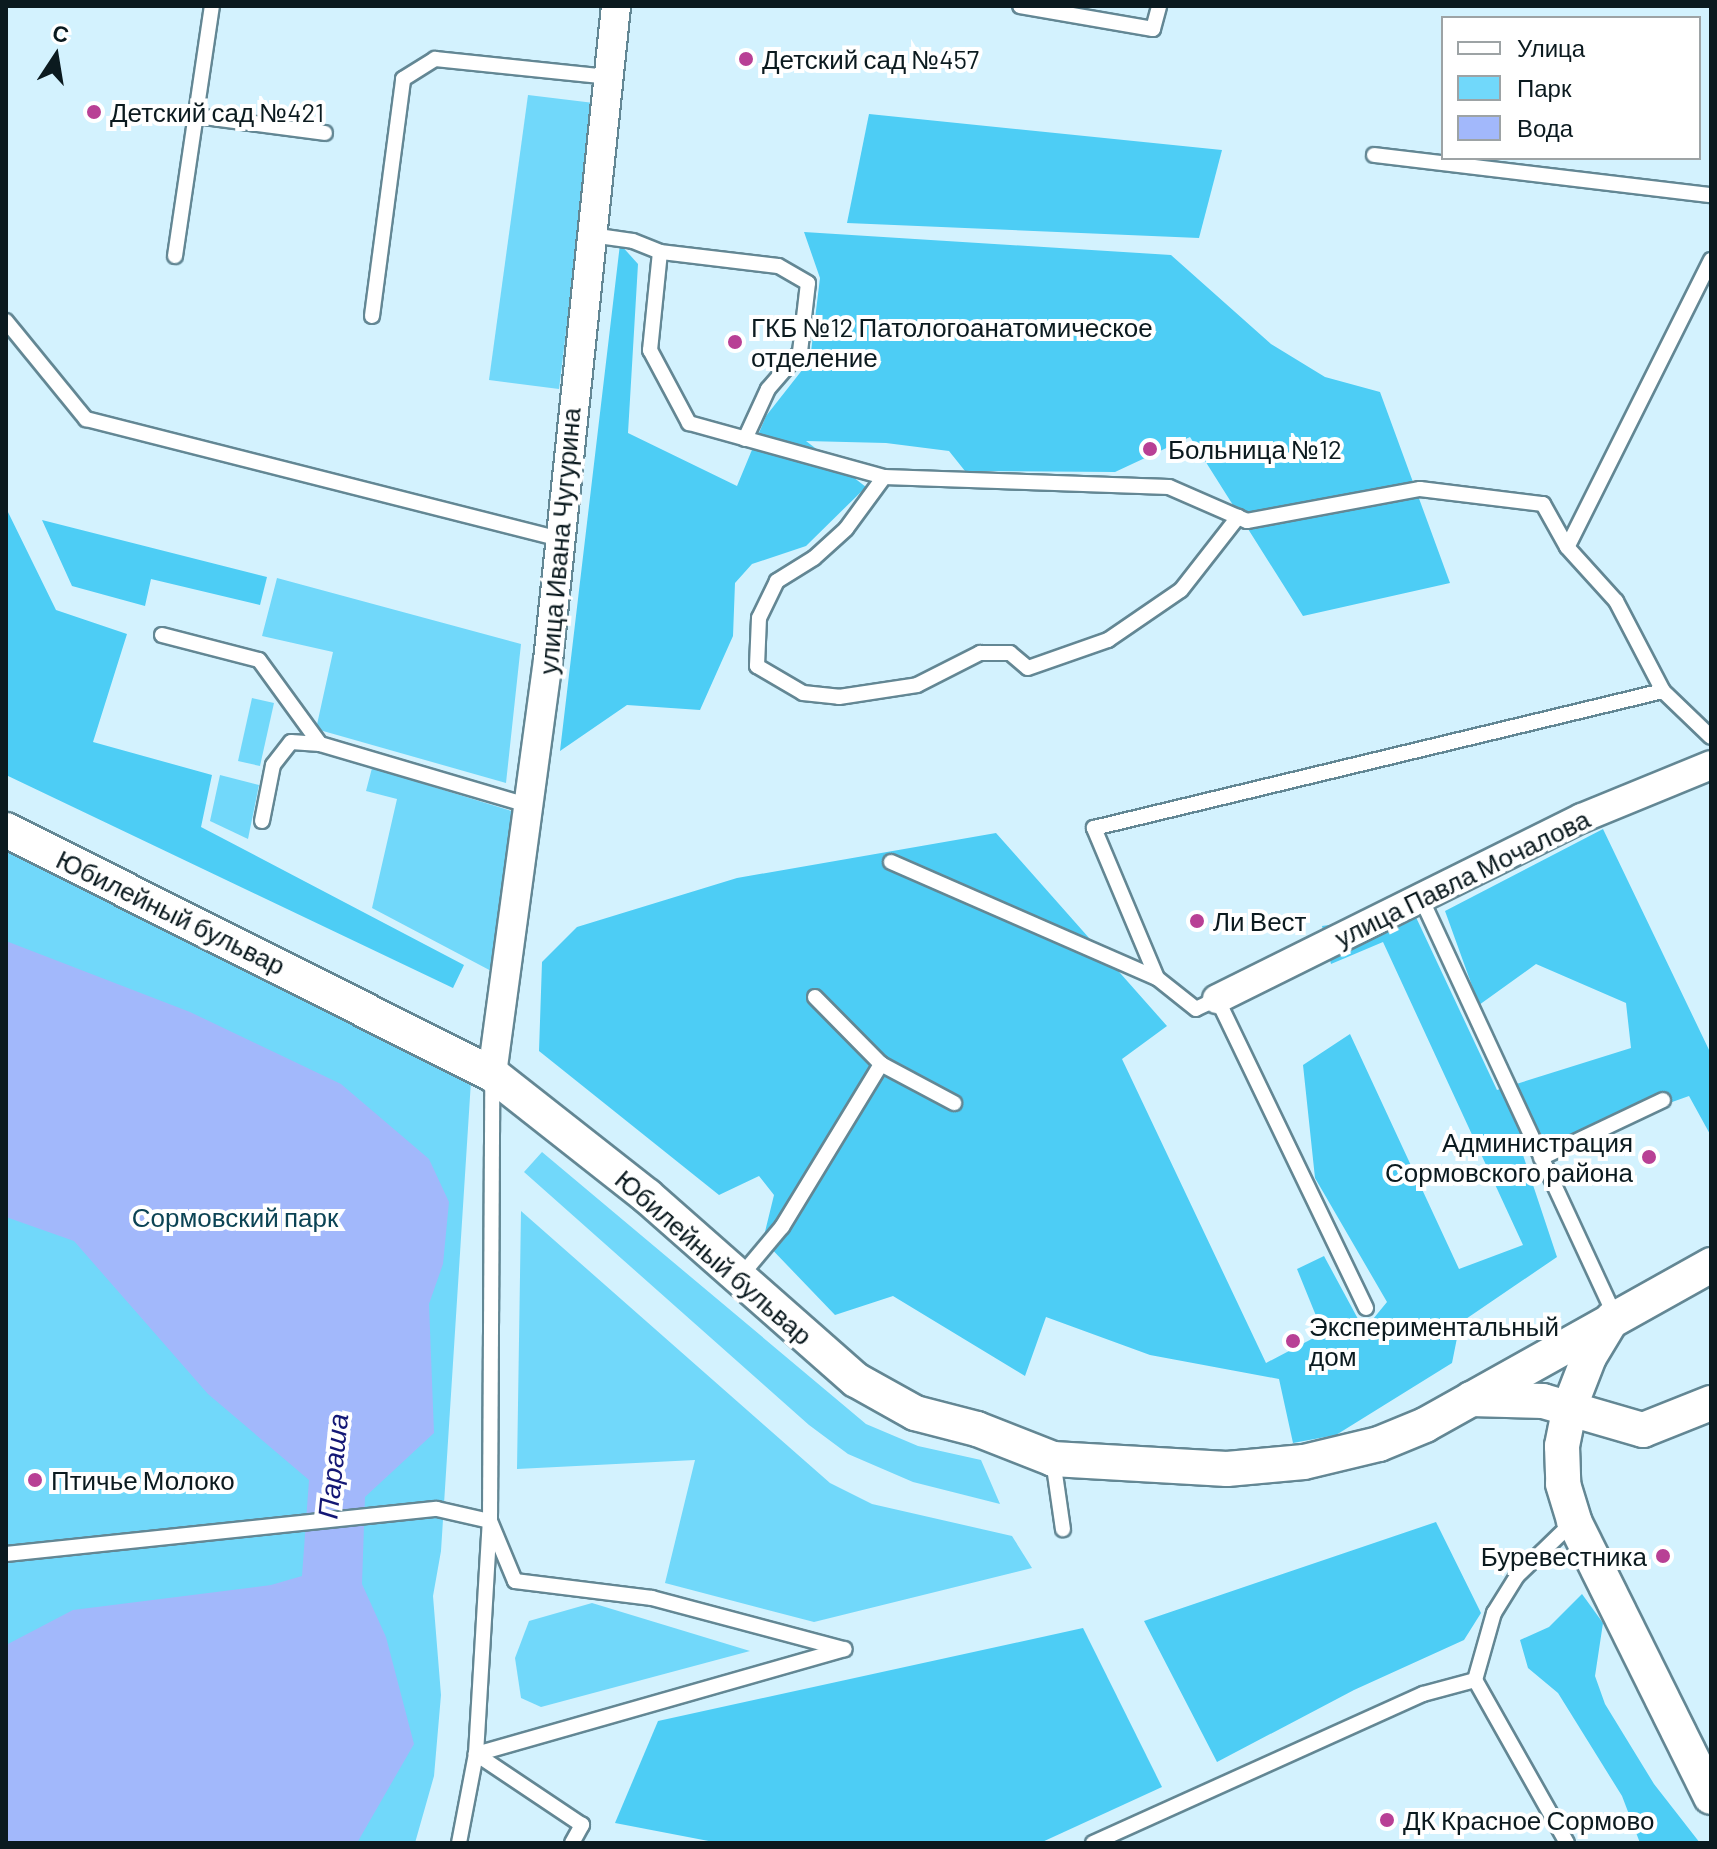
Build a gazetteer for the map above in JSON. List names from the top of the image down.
{
  "streets": {
    "street": ["улица Ивана Чугурина", "улица Павла Мочалова", "Юбилейный бульвар"]
  },
  "crossings": [
    ["улица Ивана Чугурина", "Юбилейный бульвар"]
  ],
  "water": ["Параша"],
  "parks": ["Сормовский парк"],
  "places": [
    "Детский сад №457",
    "Детский сад №421",
    "ГКБ №12 Патологоанатомическое отделение",
    "Больница №12",
    "Ли Вест",
    "Администрация Сормовского района",
    "Экспериментальный дом",
    "Птичье Молоко",
    "Буревестника",
    "ДК Красное Сормово"
  ],
  "legend": ["Улица", "Парк", "Вода"],
  "north": "top"
}
